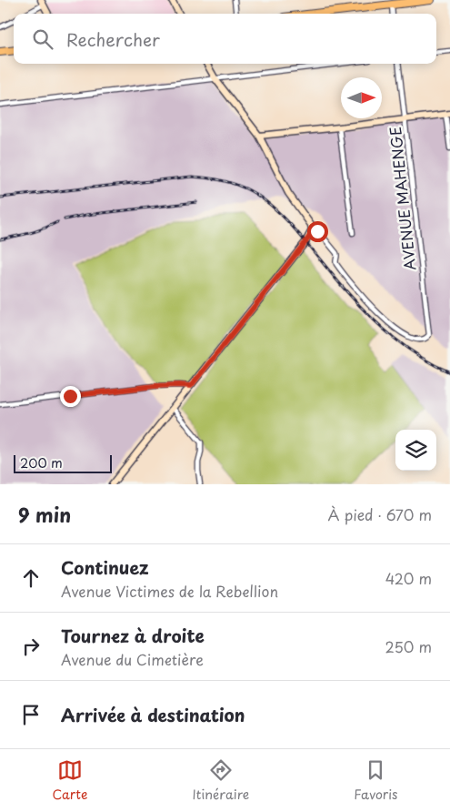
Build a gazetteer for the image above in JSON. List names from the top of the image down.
{
  "streets": {
    "street": ["AVENUE MAHENGE"]
  },
  "scale_bar": "200 m",
  "north": "right",
  "page": {
    "search": "Rechercher",
    "scale": "200 m",
    "heading": ["9 min", "À pied · 670 m"],
    "list": [
      ["Continuez", "Avenue Victimes de la Rebellion", "420 m"],
      ["Tournez à droite", "Avenue du Cimetière", "250 m"],
      "Arrivée à destination"
    ],
    "nav": ["Carte", "Itinéraire", "Favoris"]
  }
}
